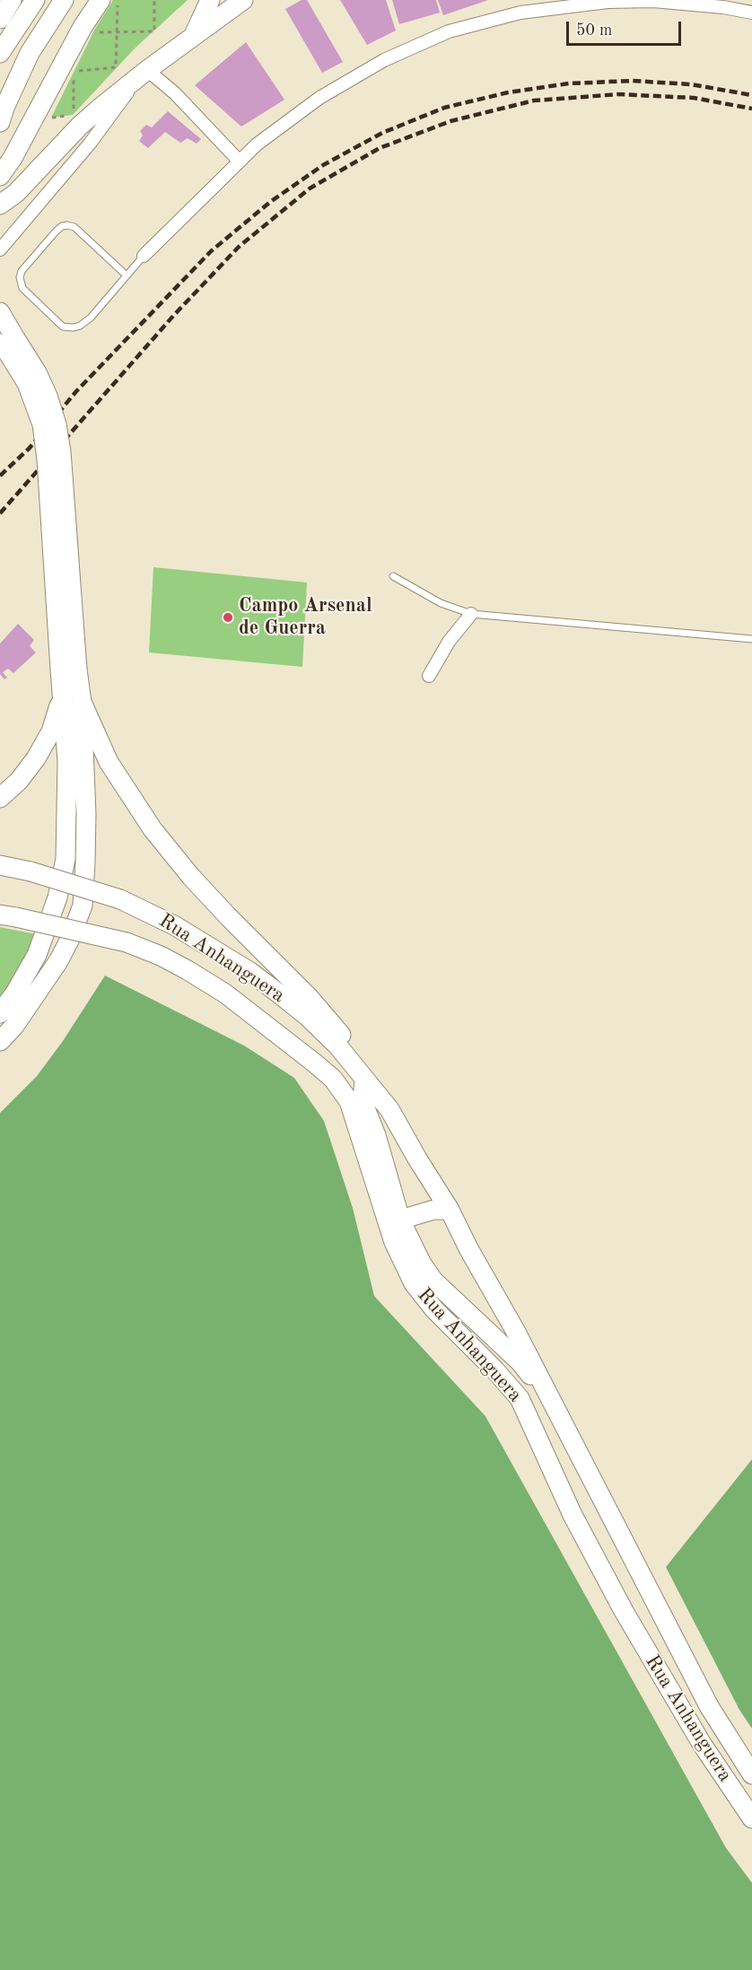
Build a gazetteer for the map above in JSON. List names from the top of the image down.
{
  "streets": {
    "main road": ["Rua Anhanguera"]
  },
  "places": ["Campo Arsenal de Guerra"],
  "scale_bar": "50 m"
}
